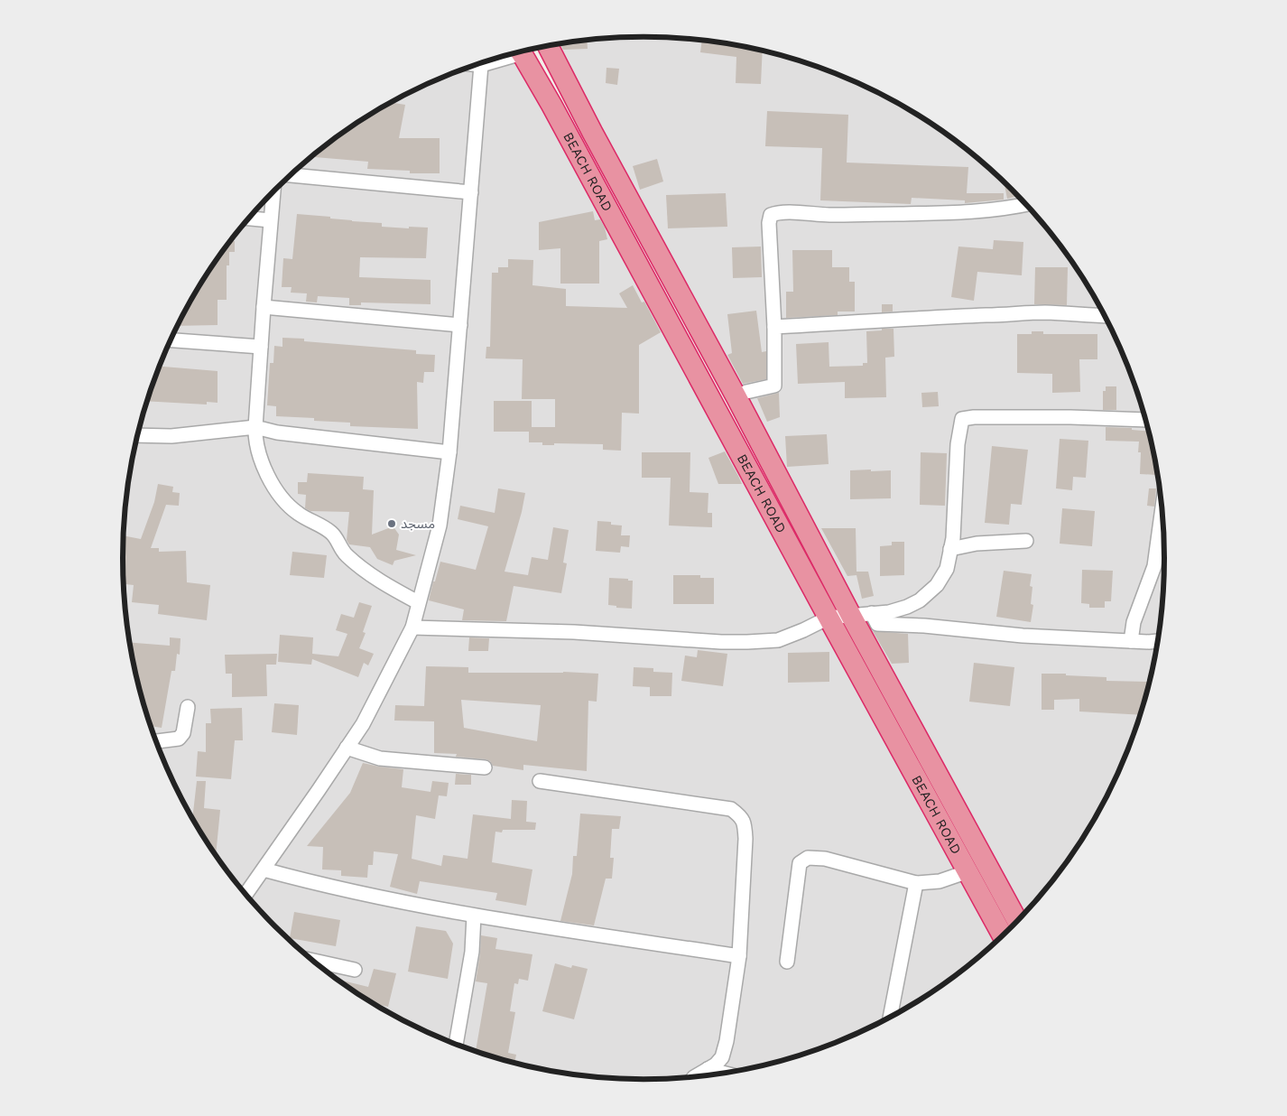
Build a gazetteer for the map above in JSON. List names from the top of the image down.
{
  "streets": {
    "highway": ["BEACH ROAD"]
  },
  "places": ["مسجد"]
}
